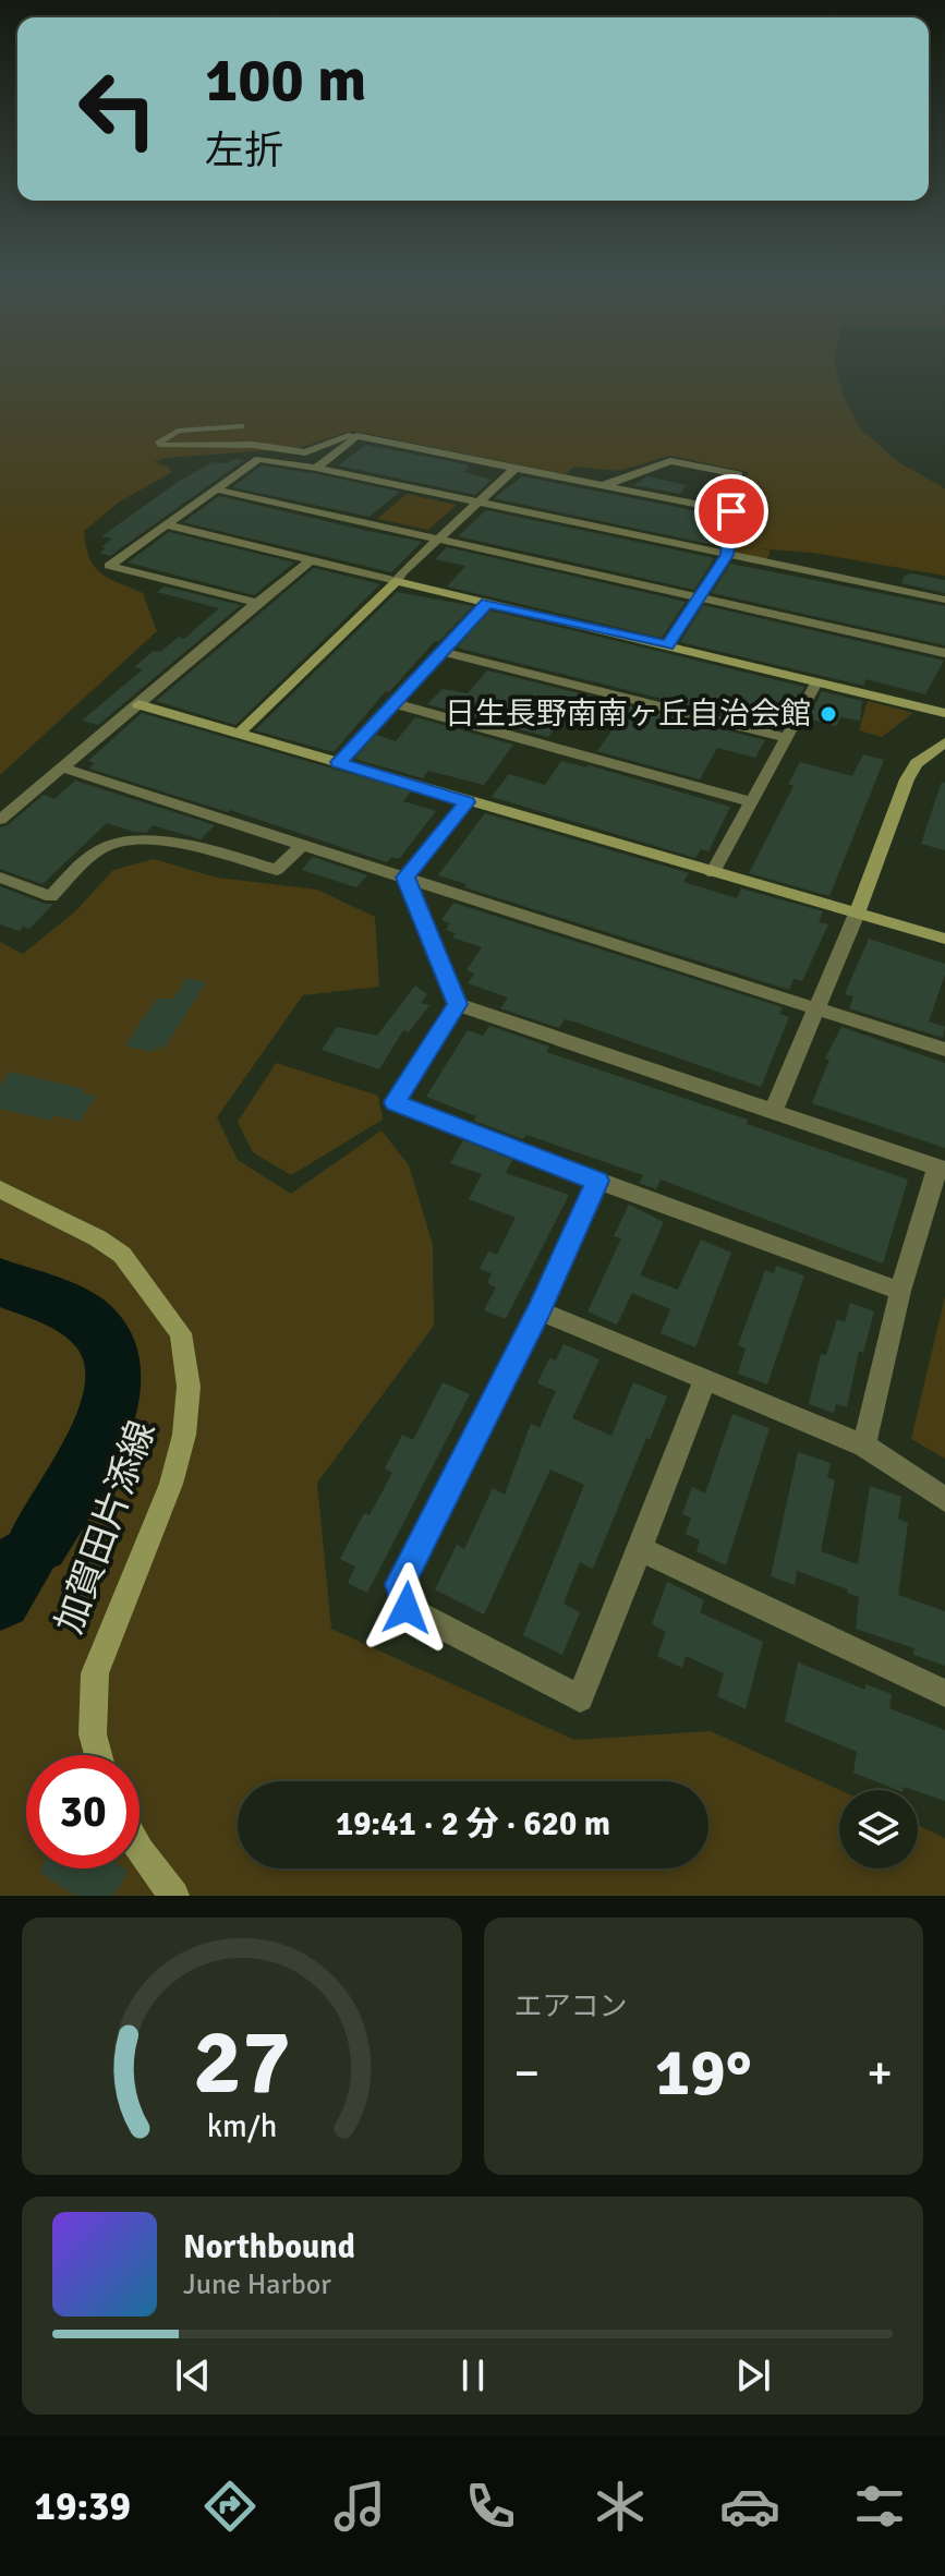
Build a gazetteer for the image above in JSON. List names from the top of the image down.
{
  "streets": {
    "street": ["加賀田片添線"]
  },
  "places": ["日生長野南南ヶ丘自治会館"],
  "page": {
    "turn": ["100 m", "左折"],
    "limit": "30",
    "trip": "19:41 · 2 分 · 620 m",
    "tile": "エアコン",
    "heat": ["−", "19°", "+"],
    "song": ["Northbound", "June Harbor"],
    "tabs": "19:39",
    "gauge": ["27", "km/h"]
  }
}
